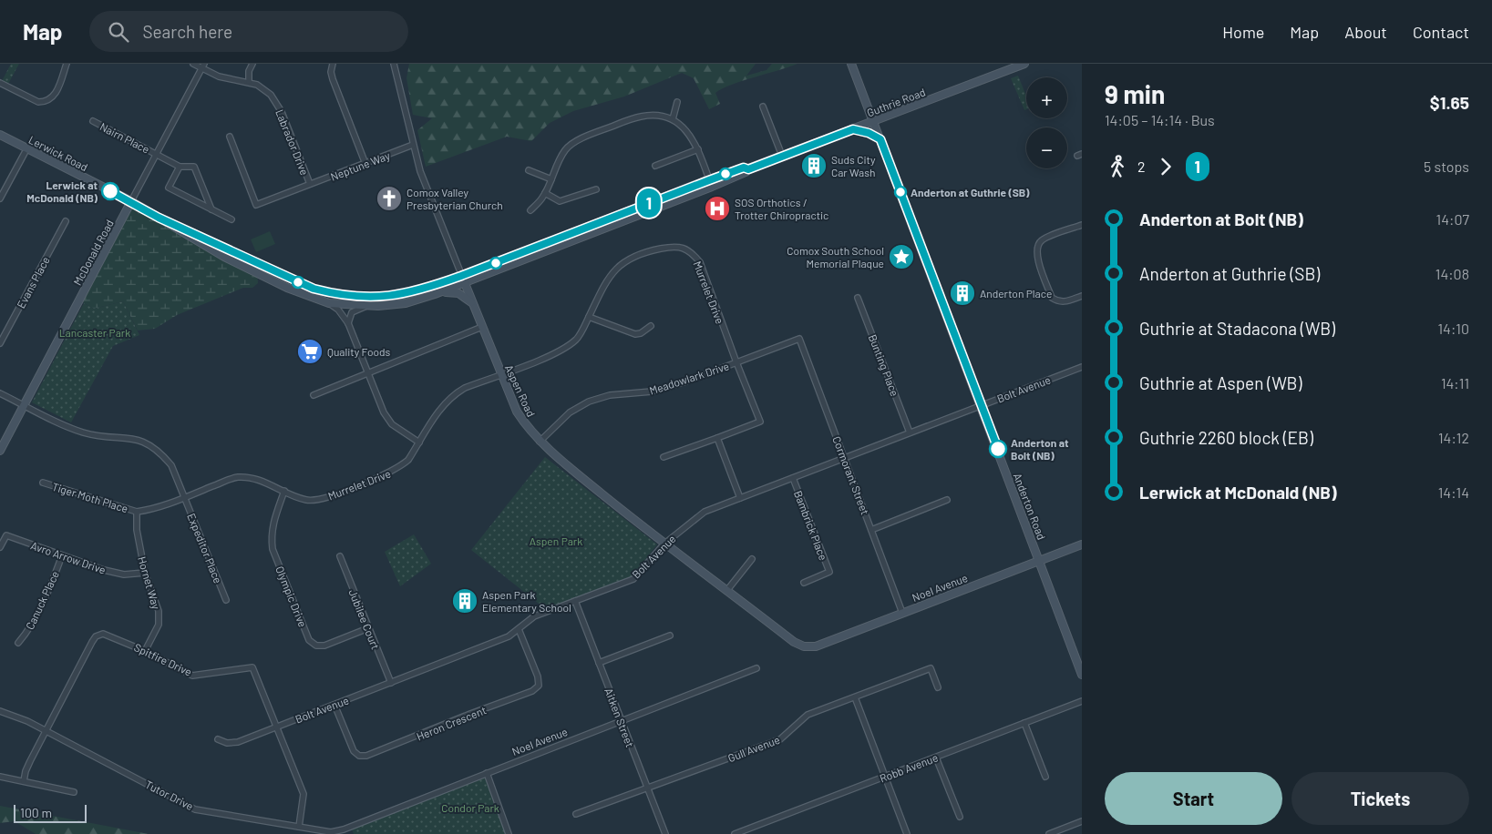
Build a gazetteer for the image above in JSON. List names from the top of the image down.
{
  "streets": {
    "main road": [
      "Guthrie Road",
      "Lerwick Road",
      "McDonald Road",
      "Aspen Road",
      "Anderton Road",
      "Noel Avenue"
    ],
    "street": [
      "Nairn Place",
      "Labrador Drive",
      "Neptune Way",
      "Evans Place",
      "Murrelet Drive",
      "Bunting Place",
      "Meadowlark Drive",
      "Bolt Avenue",
      "Cormorant Street",
      "Tiger Moth Place",
      "Bambrick Place",
      "Expeditor Place",
      "Avro Arrow Drive",
      "Hornet Way",
      "Olympic Drive",
      "Canuck Place",
      "Jubilee Court",
      "Spitfire Drive",
      "Aitken Street",
      "Heron Crescent",
      "Gull Avenue",
      "Robb Avenue",
      "Tutor Drive"
    ]
  },
  "crossings": [
    ["Guthrie Road", "Lerwick Road"],
    ["Guthrie Road", "McDonald Road"],
    ["Guthrie Road", "Aspen Road"],
    ["Guthrie Road", "Anderton Road"],
    ["Nairn Place", "McDonald Road"],
    ["Labrador Drive", "Neptune Way"],
    ["Labrador Drive", "McDonald Road"],
    ["Lerwick Road", "McDonald Road"],
    ["Neptune Way", "Aspen Road"],
    ["McDonald Road", "Expeditor Place"],
    ["Murrelet Drive", "Meadowlark Drive"],
    ["Murrelet Drive", "Aspen Road"],
    ["Murrelet Drive", "Tiger Moth Place"],
    ["Murrelet Drive", "Expeditor Place"],
    ["Murrelet Drive", "Hornet Way"],
    ["Murrelet Drive", "Olympic Drive"],
    ["Bunting Place", "Bolt Avenue"],
    ["Meadowlark Drive", "Aspen Road"],
    ["Meadowlark Drive", "Cormorant Street"],
    ["Bolt Avenue", "Aspen Road"],
    ["Bolt Avenue", "Cormorant Street"],
    ["Bolt Avenue", "Anderton Road"],
    ["Bolt Avenue", "Bambrick Place"],
    ["Bolt Avenue", "Jubilee Court"],
    ["Bolt Avenue", "Spitfire Drive"],
    ["Bolt Avenue", "Aitken Street"],
    ["Bolt Avenue", "Heron Crescent"],
    ["Aspen Road", "Noel Avenue"],
    ["Cormorant Street", "Noel Avenue"],
    ["Tiger Moth Place", "Hornet Way"],
    ["Anderton Road", "Noel Avenue"],
    ["Avro Arrow Drive", "Hornet Way"],
    ["Avro Arrow Drive", "Canuck Place"],
    ["Hornet Way", "Spitfire Drive"],
    ["Noel Avenue", "Aitken Street"],
    ["Noel Avenue", "Tutor Drive"],
    ["Olympic Drive", "Jubilee Court"],
    ["Spitfire Drive", "Tutor Drive"],
    ["Aitken Street", "Gull Avenue"]
  ],
  "parks": ["Lancaster Park", "Aspen Park", "Condor Park"],
  "places": {
    "building": ["Suds City Car Wash", "Anderton Place", "Aspen Park Elementary School"],
    "other": ["Lerwick at McDonald (NB)", "Anderton at Guthrie (SB)", "Anderton at Bolt (NB)"],
    "church": ["Comox Valley Presbyterian Church"],
    "hospital": ["SOS Orthotics / Trotter Chiropractic"],
    "place": ["Comox South School Memorial Plaque"],
    "supermarket": ["Quality Foods"]
  },
  "lines": ["bus line 1"],
  "scale_bar": "100 m",
  "page": {
    "header": "Map",
    "search": "Search here",
    "nav": [
      "Home",
      "Map",
      "About",
      "Contact"
    ],
    "on_map": "1",
    "heading": ["9 min", "14:05 – 14:14 · Bus", "$1.65"],
    "map_buttons": ["+", "−"],
    "legs": ["2", "1", "5 stops"],
    "list": [
      {
        "name": "Anderton at Bolt (NB)",
        "value": "14:07"
      },
      {
        "name": "Anderton at Guthrie (SB)",
        "value": "14:08"
      },
      {
        "name": "Guthrie at Stadacona (WB)",
        "value": "14:10"
      },
      {
        "name": "Guthrie at Aspen (WB)",
        "value": "14:11"
      },
      {
        "name": "Guthrie 2260 block (EB)",
        "value": "14:12"
      },
      {
        "name": "Lerwick at McDonald (NB)",
        "value": "14:14"
      }
    ],
    "buttons": ["Start", "Tickets"],
    "scale": "100 m"
  }
}
